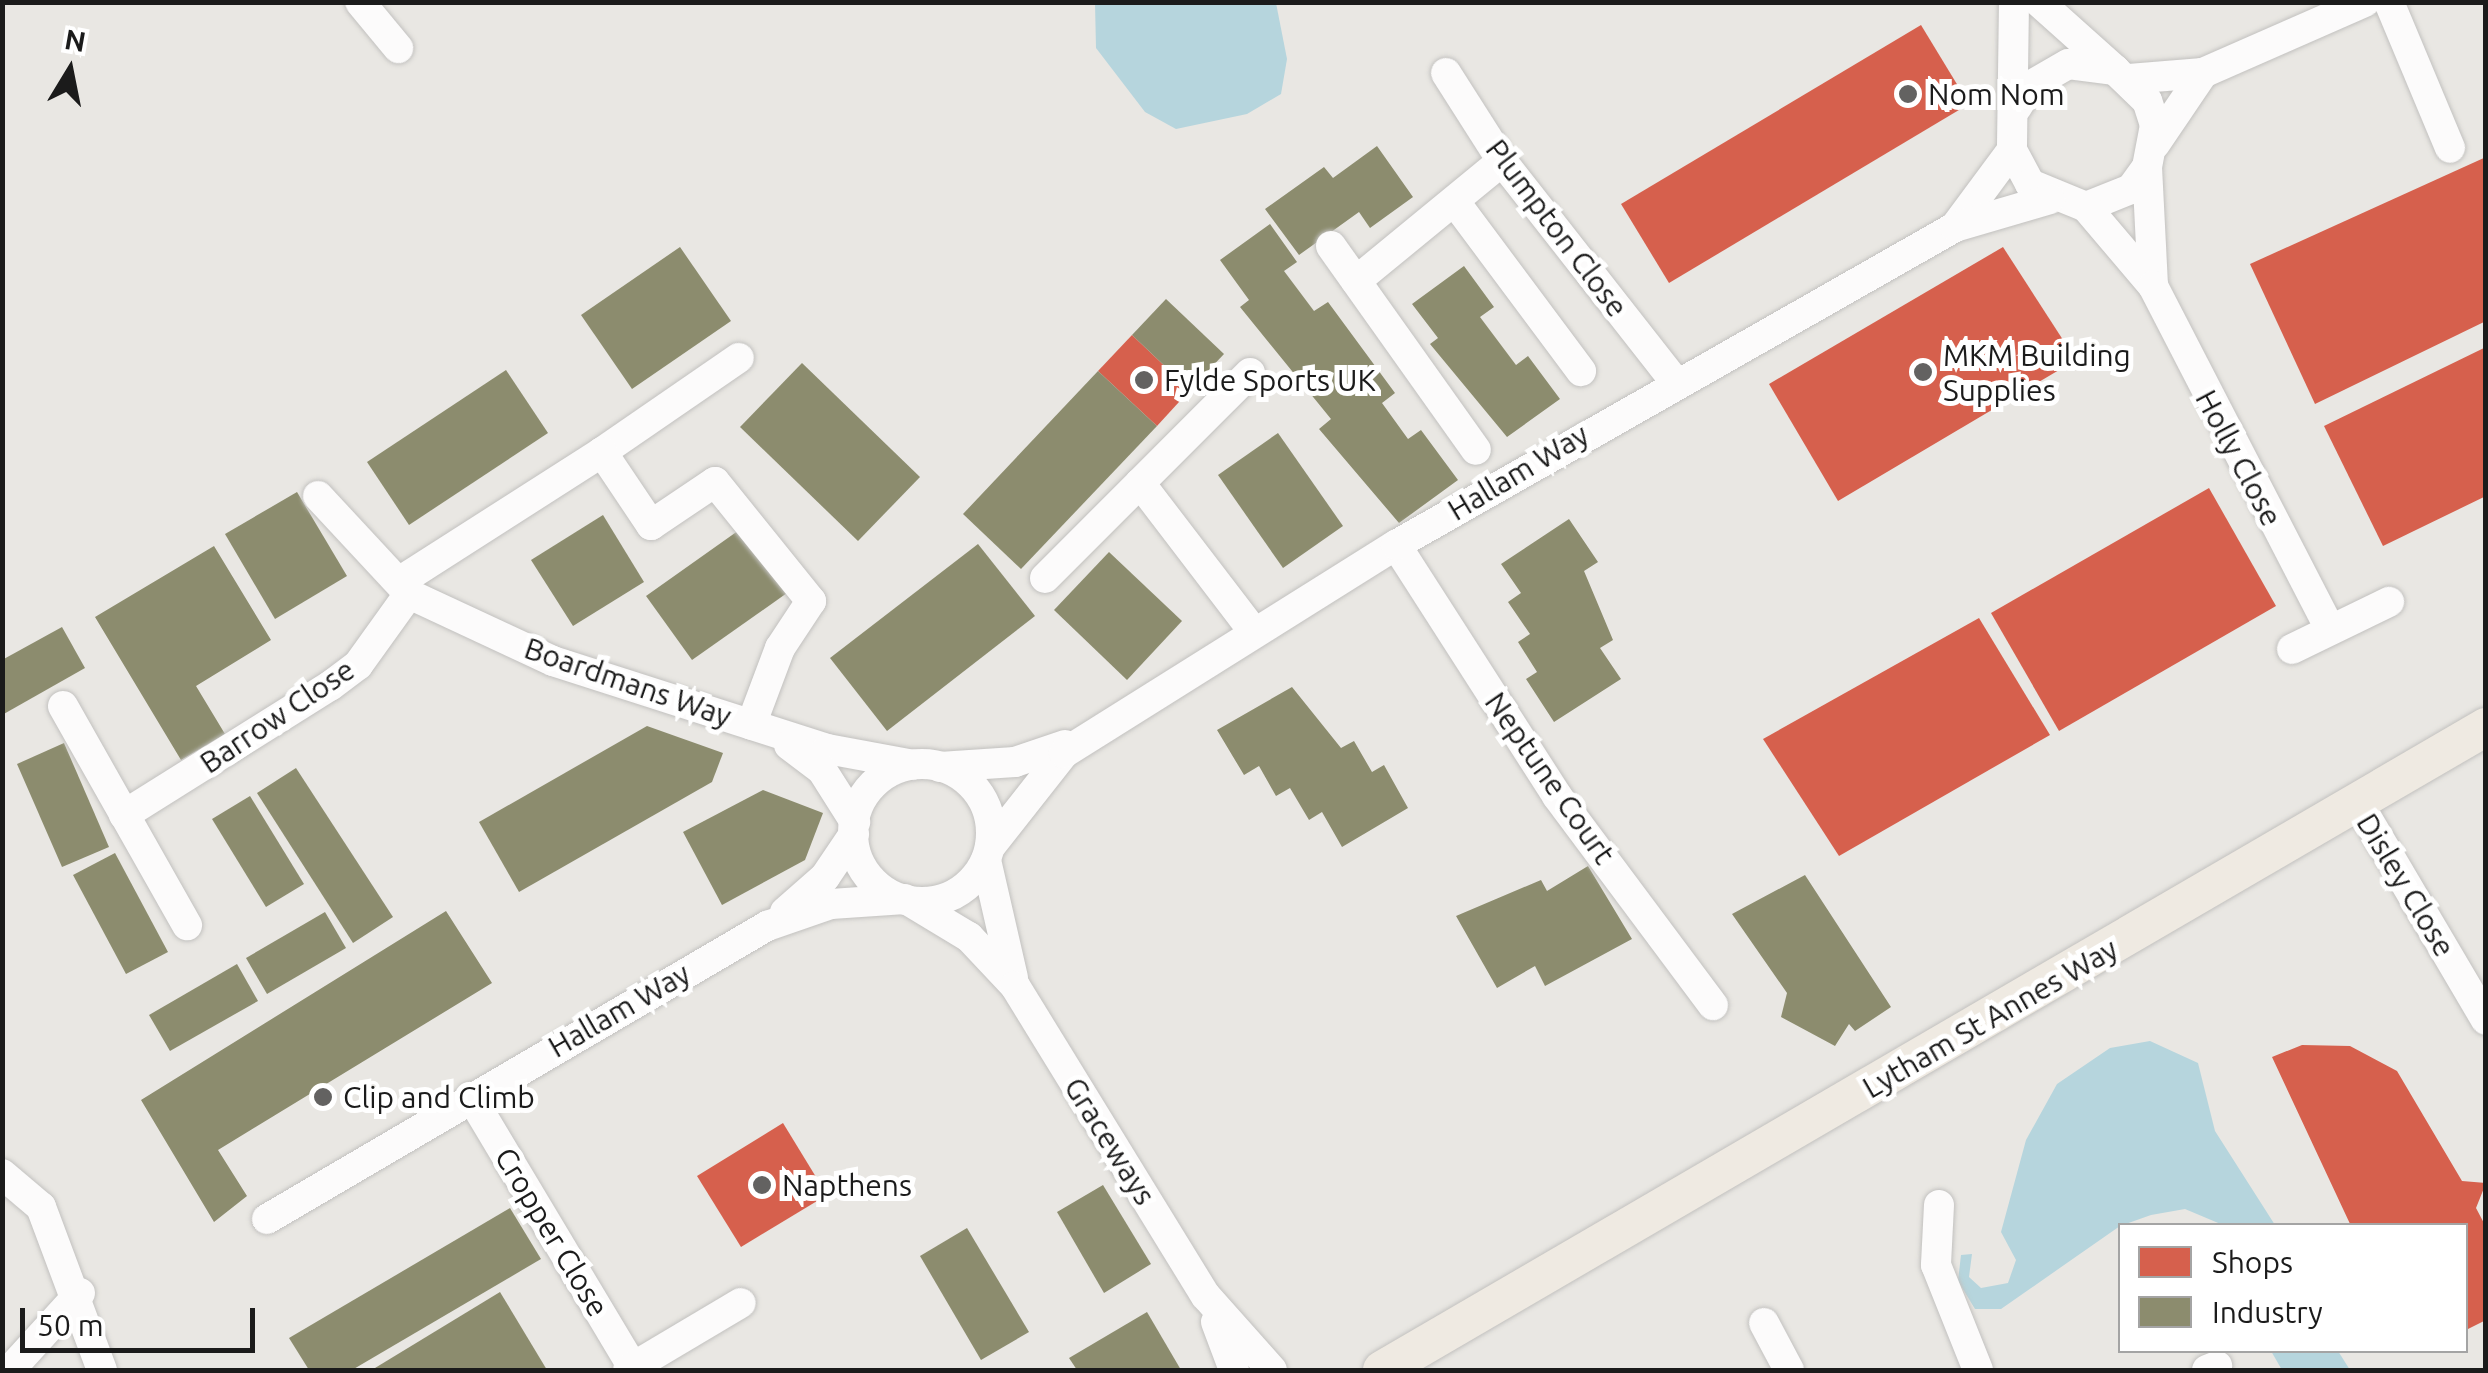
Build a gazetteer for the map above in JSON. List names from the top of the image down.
{
  "streets": {
    "main road": ["Lytham St Annes Way"],
    "street": [
      "Plumpton Close",
      "Holly Close",
      "Hallam Way",
      "Boardmans Way",
      "Barrow Close",
      "Neptune Court",
      "Disley Close",
      "Graceways",
      "Cropper Close"
    ]
  },
  "crossings": [
    ["Plumpton Close", "Hallam Way"],
    ["Holly Close", "Hallam Way"],
    ["Hallam Way", "Boardmans Way"],
    ["Hallam Way", "Neptune Court"],
    ["Hallam Way", "Graceways"],
    ["Hallam Way", "Cropper Close"],
    ["Boardmans Way", "Barrow Close"],
    ["Boardmans Way", "Graceways"],
    ["Disley Close", "Lytham St Annes Way"]
  ],
  "places": [
    "Nom Nom",
    "MKM Building Supplies",
    "Fylde Sports UK",
    "Clip and Climb",
    "Napthens"
  ],
  "legend": ["Shops", "Industry"],
  "scale_bar": "50 m",
  "north": "top"
}
